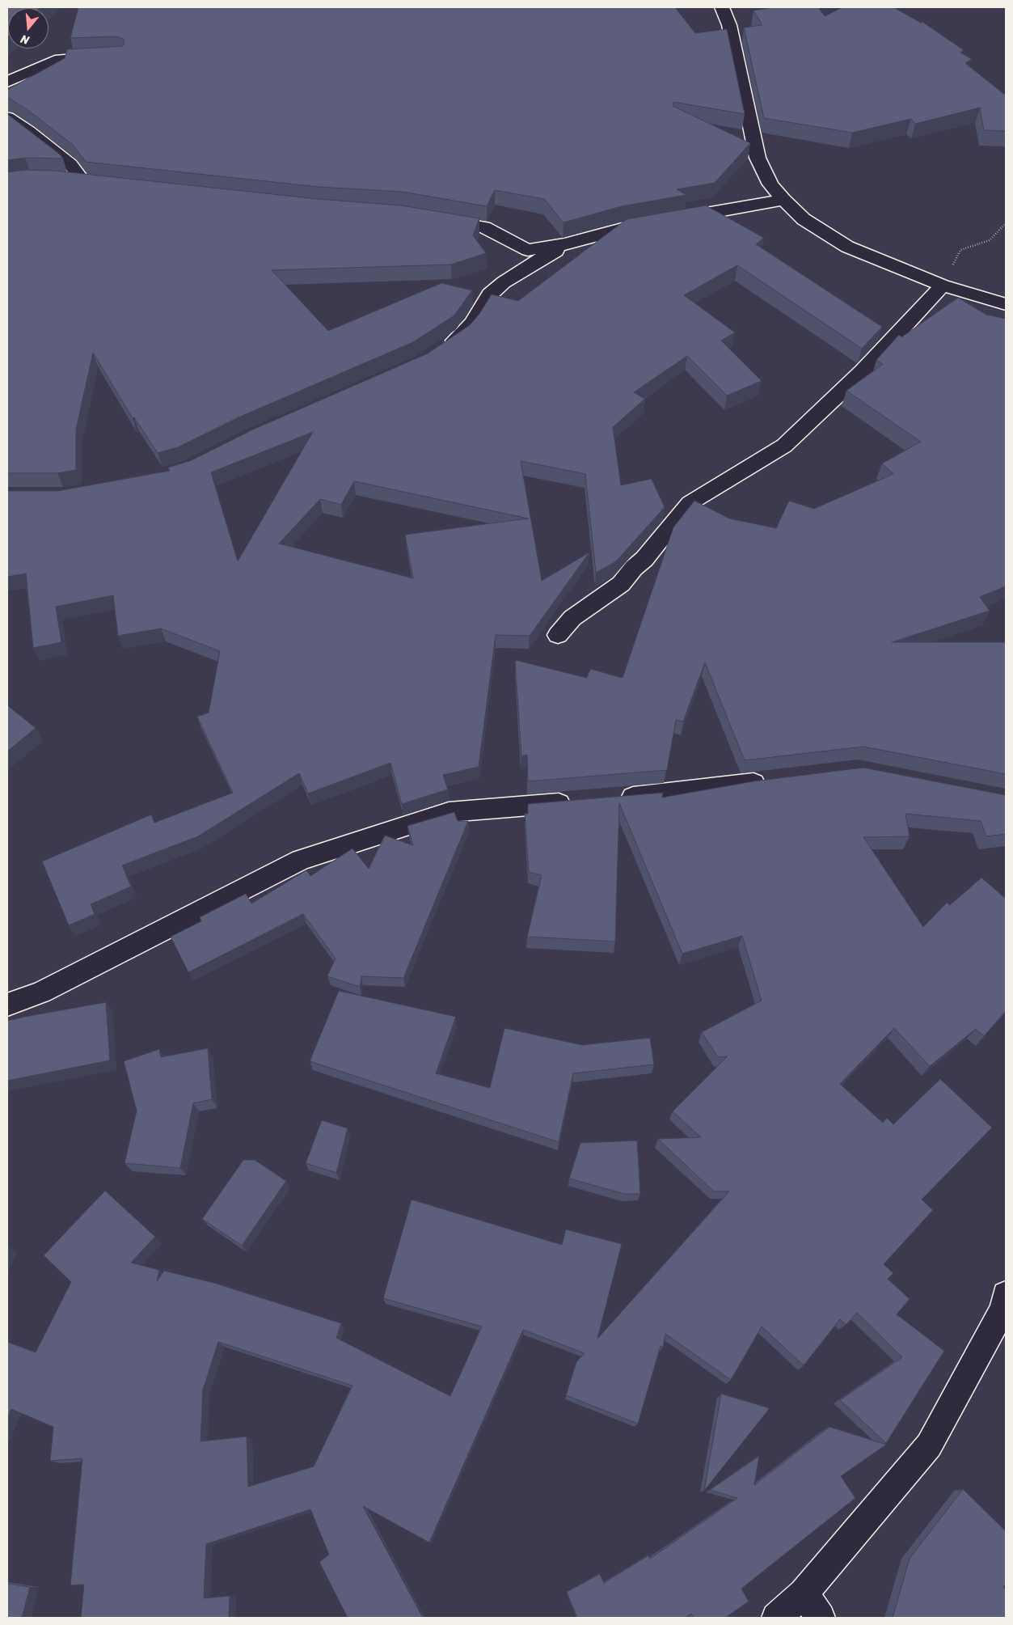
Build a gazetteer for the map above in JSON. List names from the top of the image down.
{
  "north": "bottom"
}
